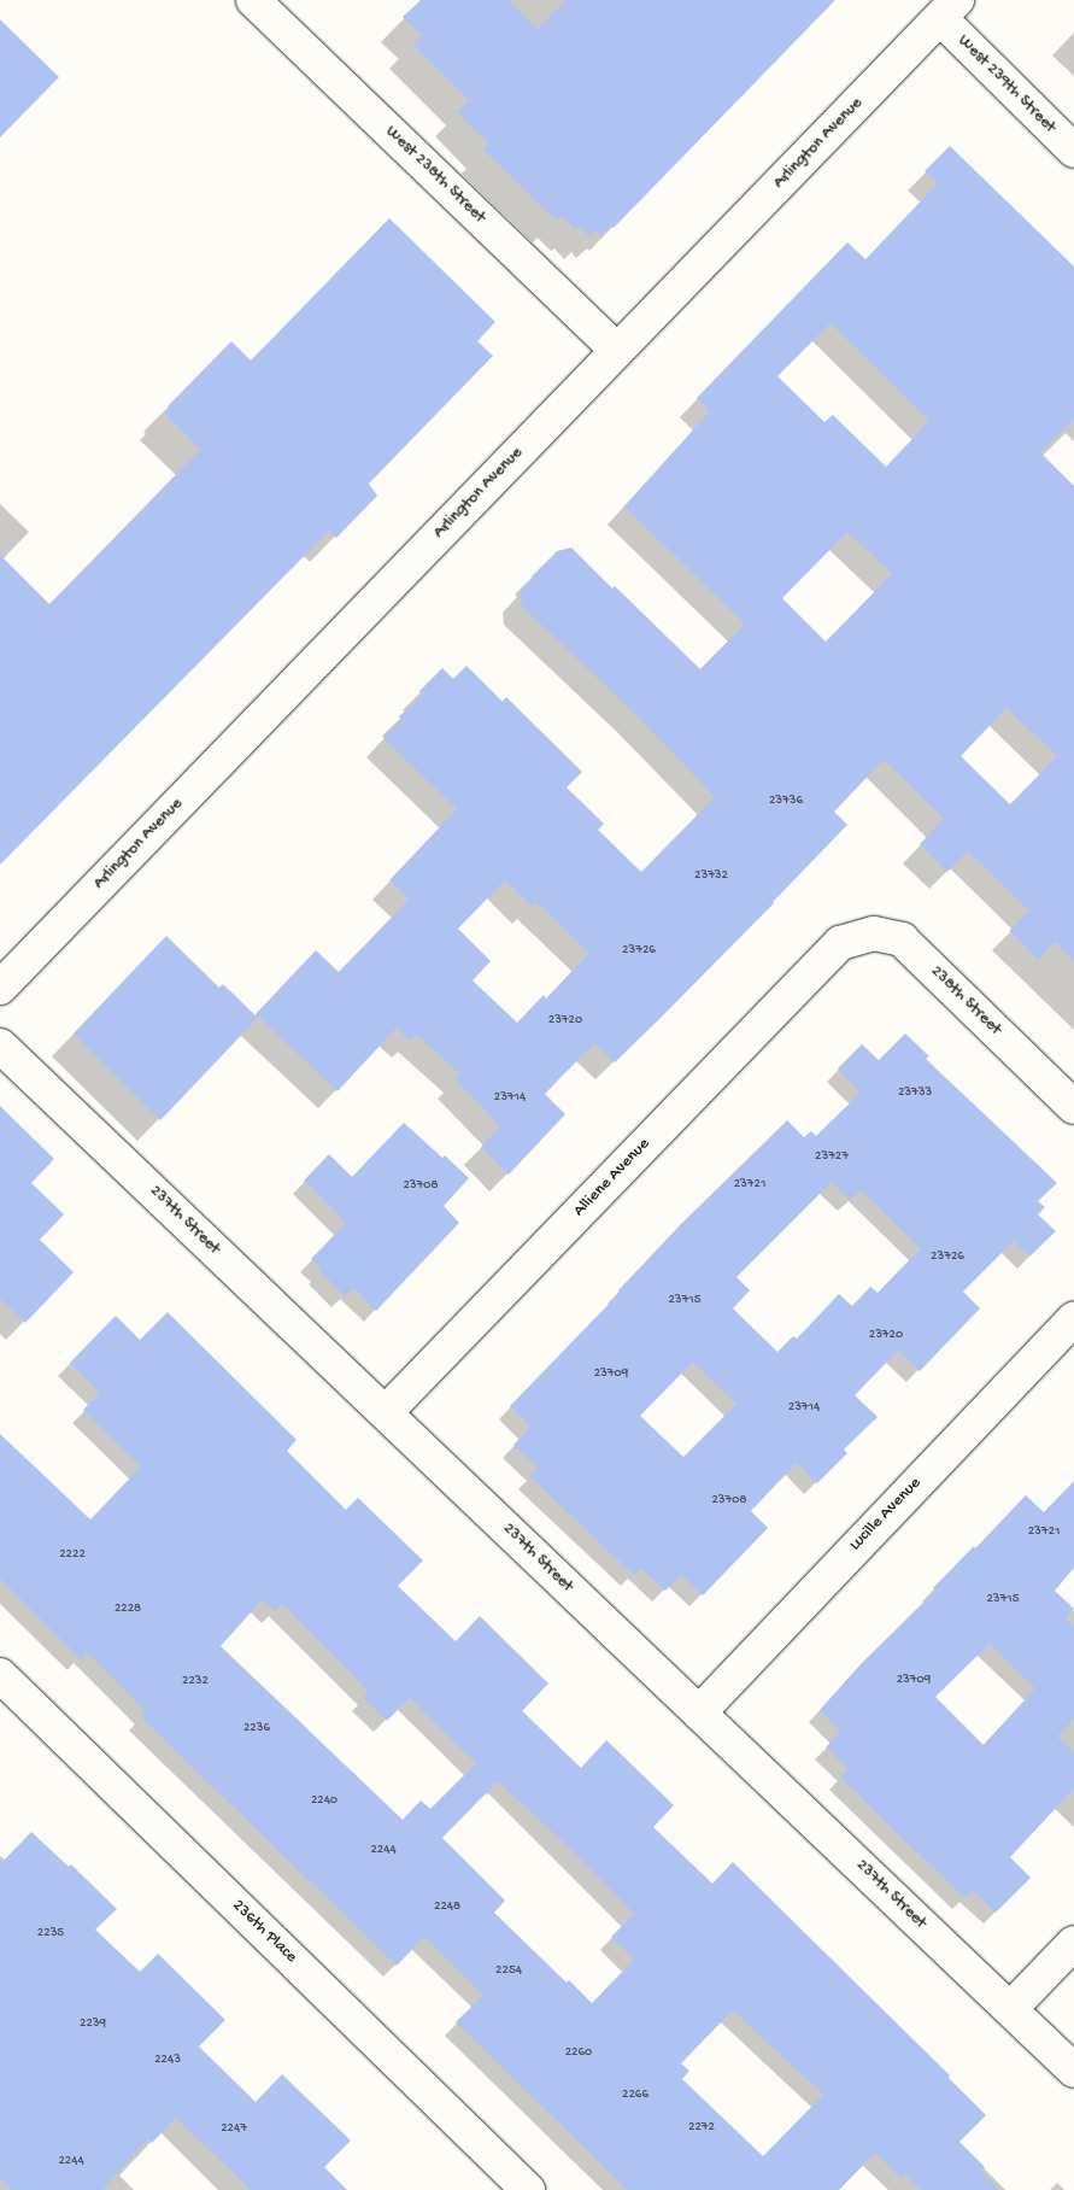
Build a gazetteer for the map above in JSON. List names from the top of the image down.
{
  "streets": {
    "street": [
      "West 239th Street",
      "Arlington Avenue",
      "West 238th Street",
      "238th Street",
      "Alliene Avenue",
      "237th Street",
      "Lucille Avenue",
      "236th Place"
    ]
  },
  "crossings": [
    ["West 239th Street", "Arlington Avenue"],
    ["Arlington Avenue", "West 238th Street"],
    ["238th Street", "Alliene Avenue"],
    ["Alliene Avenue", "237th Street"],
    ["237th Street", "Lucille Avenue"]
  ],
  "house_numbers": [
    "23736",
    "23732",
    "23726",
    "23720",
    "23733",
    "23714",
    "23727",
    "23721",
    "23708",
    "23726",
    "23715",
    "23720",
    "23709",
    "23714",
    "23708",
    "23721",
    "2222",
    "23715",
    "2228",
    "23709",
    "2232",
    "2236",
    "2240",
    "2244",
    "2248",
    "2235",
    "2254",
    "2239",
    "2260",
    "2243",
    "2266",
    "2272",
    "2247",
    "2244"
  ]
}
